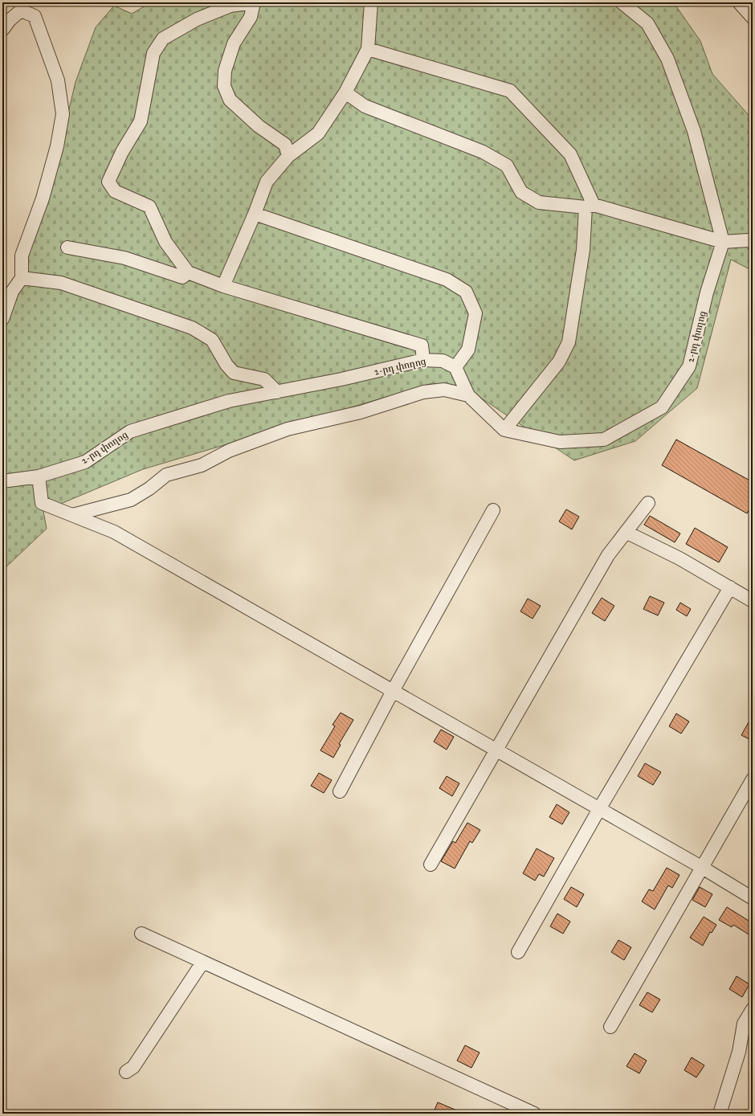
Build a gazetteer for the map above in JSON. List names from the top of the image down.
{
  "streets": {
    "street": ["2-րդ փողոց"]
  }
}
